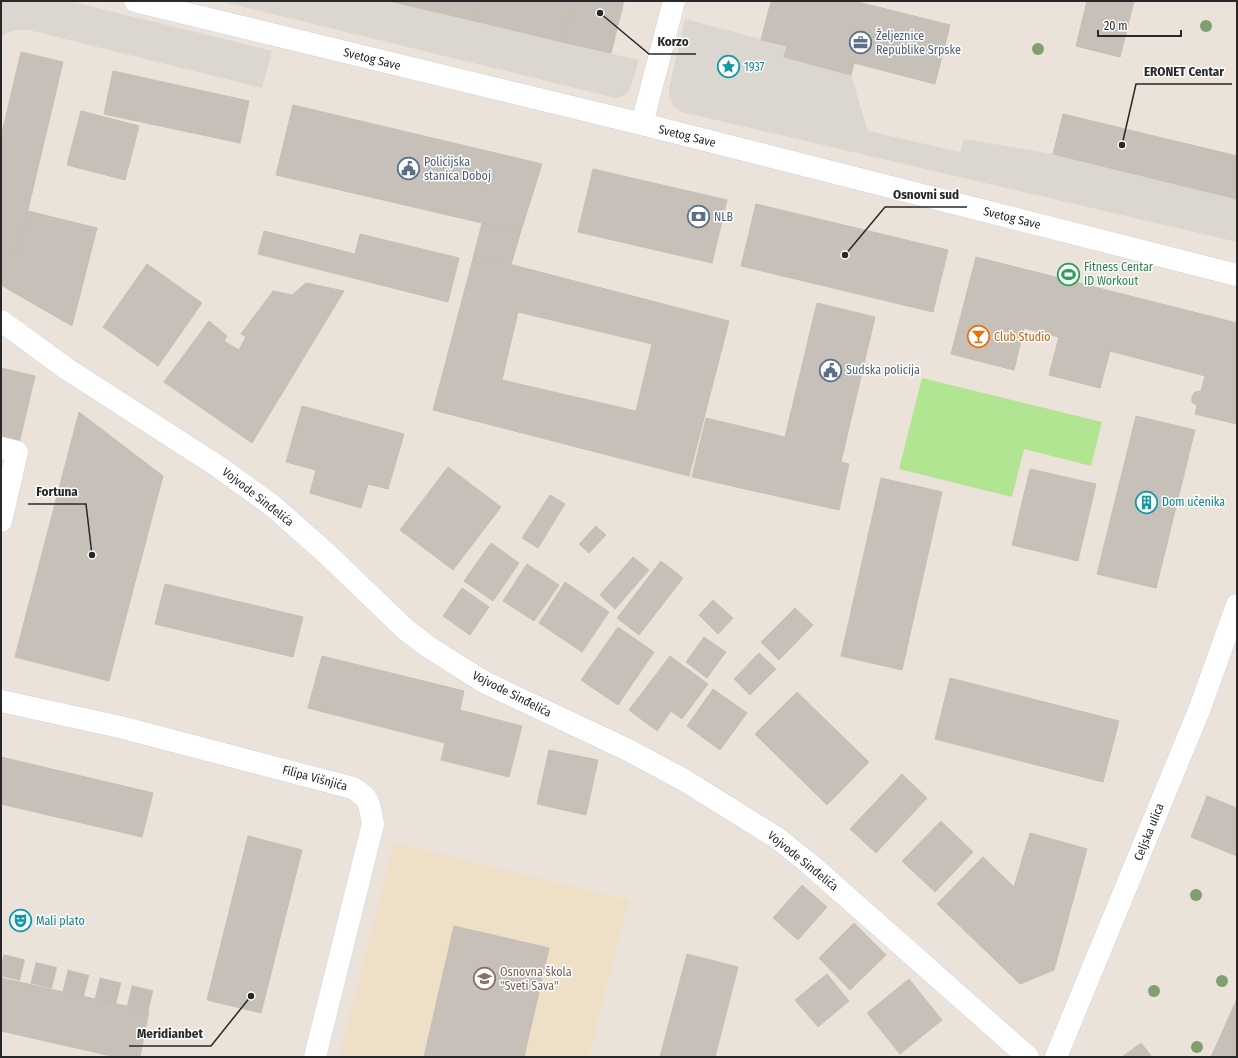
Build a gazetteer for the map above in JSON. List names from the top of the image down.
{
  "streets": {
    "street": [
      "Svetog Save",
      "Vojvode Sinđelića",
      "Filipa Višnjića",
      "Celjska ulica"
    ]
  },
  "places": {
    "other": [
      "Korzo",
      "ERONET Centar",
      "Osnovni sud",
      "Fortuna",
      "Meridianbet"
    ],
    "office": ["Željeznice Republike Srpske"],
    "place": ["1937"],
    "public building": ["Policijska stanica Doboj", "Sudska policija"],
    "bank": ["NLB"],
    "sports": ["Fitness Centar ID Workout"],
    "bar": ["Club Studio"],
    "building": ["Dom učenika"],
    "theatre": ["Mali plato"],
    "school or university": ["Osnovna škola \"Sveti Sava\""]
  },
  "scale_bar": "20 m"
}
